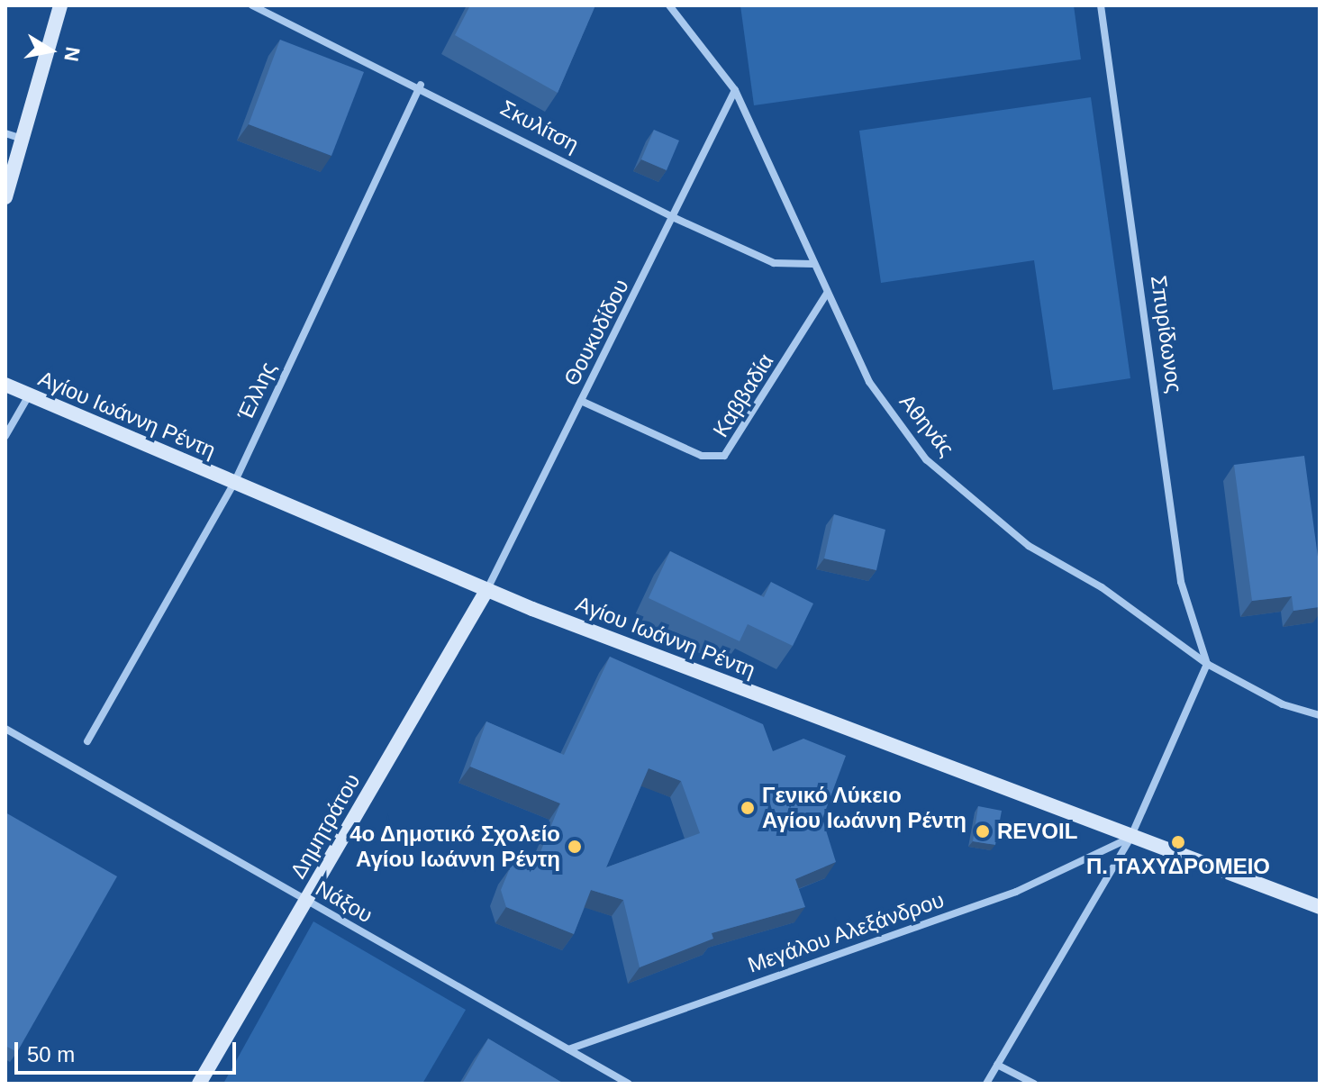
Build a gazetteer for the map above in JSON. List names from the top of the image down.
{
  "streets": {
    "street": [
      "Σκυλίτση",
      "Θουκυδίδου",
      "Σπυρίδωνος",
      "Έλλης",
      "Καββαδία",
      "Αγίου Ιωάννη Ρέντη",
      "Αθηνάς",
      "Δημητράτου",
      "Νάξου",
      "Μεγάλου Αλεξάνδρου"
    ]
  },
  "crossings": [
    ["Σκυλίτση", "Θουκυδίδου"],
    ["Σκυλίτση", "Έλλης"],
    ["Σκυλίτση", "Αθηνάς"],
    ["Θουκυδίδου", "Καββαδία"],
    ["Θουκυδίδου", "Αγίου Ιωάννη Ρέντη"],
    ["Θουκυδίδου", "Αθηνάς"],
    ["Θουκυδίδου", "Δημητράτου"],
    ["Σπυρίδωνος", "Αθηνάς"],
    ["Έλλης", "Αγίου Ιωάννη Ρέντη"],
    ["Καββαδία", "Αθηνάς"],
    ["Αγίου Ιωάννη Ρέντη", "Δημητράτου"],
    ["Αγίου Ιωάννη Ρέντη", "Μεγάλου Αλεξάνδρου"],
    ["Δημητράτου", "Νάξου"],
    ["Νάξου", "Μεγάλου Αλεξάνδρου"]
  ],
  "places": [
    "Γενικό Λύκειο Αγίου Ιωάννη Ρέντη",
    "REVOIL",
    "Π. ΤΑΧΥΔΡΟΜΕΙΟ",
    "4ο Δημοτικό Σχολείο Αγίου Ιωάννη Ρέντη"
  ],
  "scale_bar": "50 m",
  "north": "right"
}
